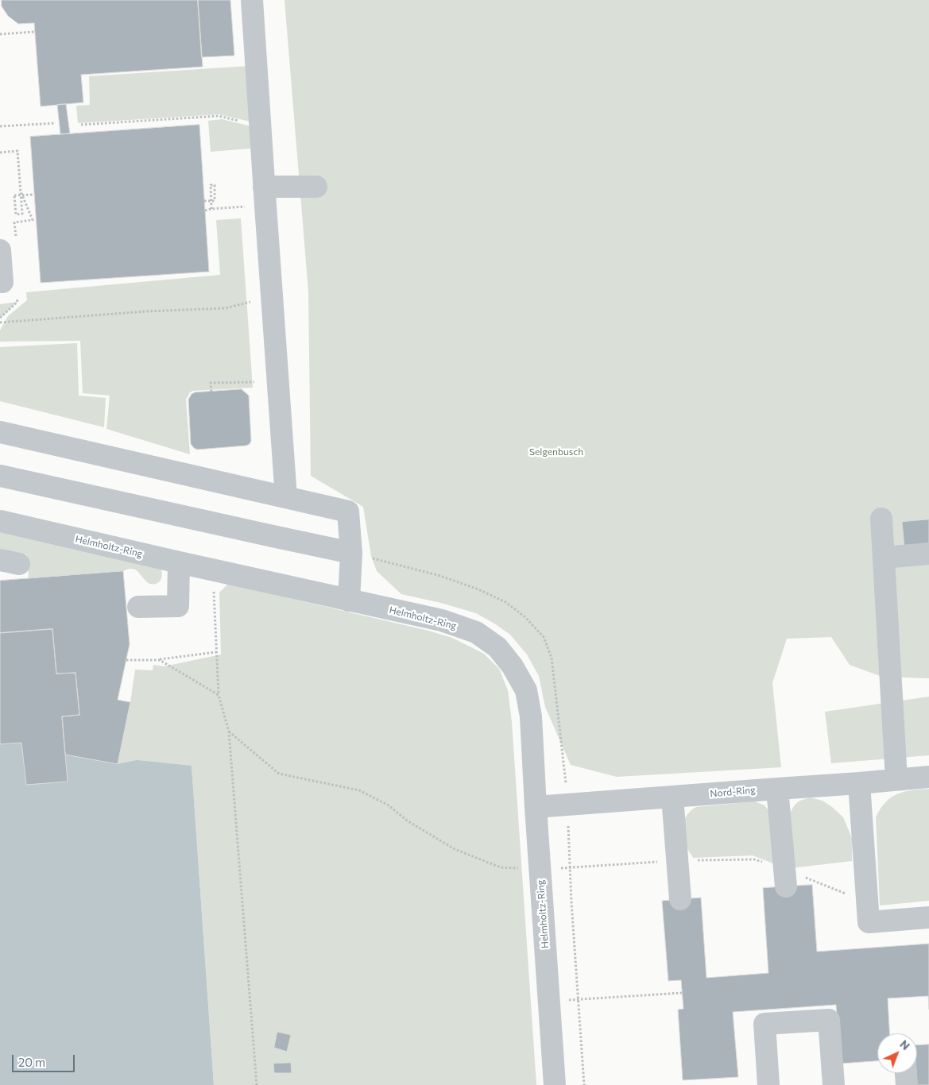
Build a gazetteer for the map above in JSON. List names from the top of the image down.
{
  "streets": {
    "street": ["Helmholtz-Ring", "Nord-Ring"]
  },
  "crossings": [
    ["Helmholtz-Ring", "Nord-Ring"]
  ],
  "parks": ["Selgenbusch"],
  "scale_bar": "20 m",
  "north": "top right"
}
